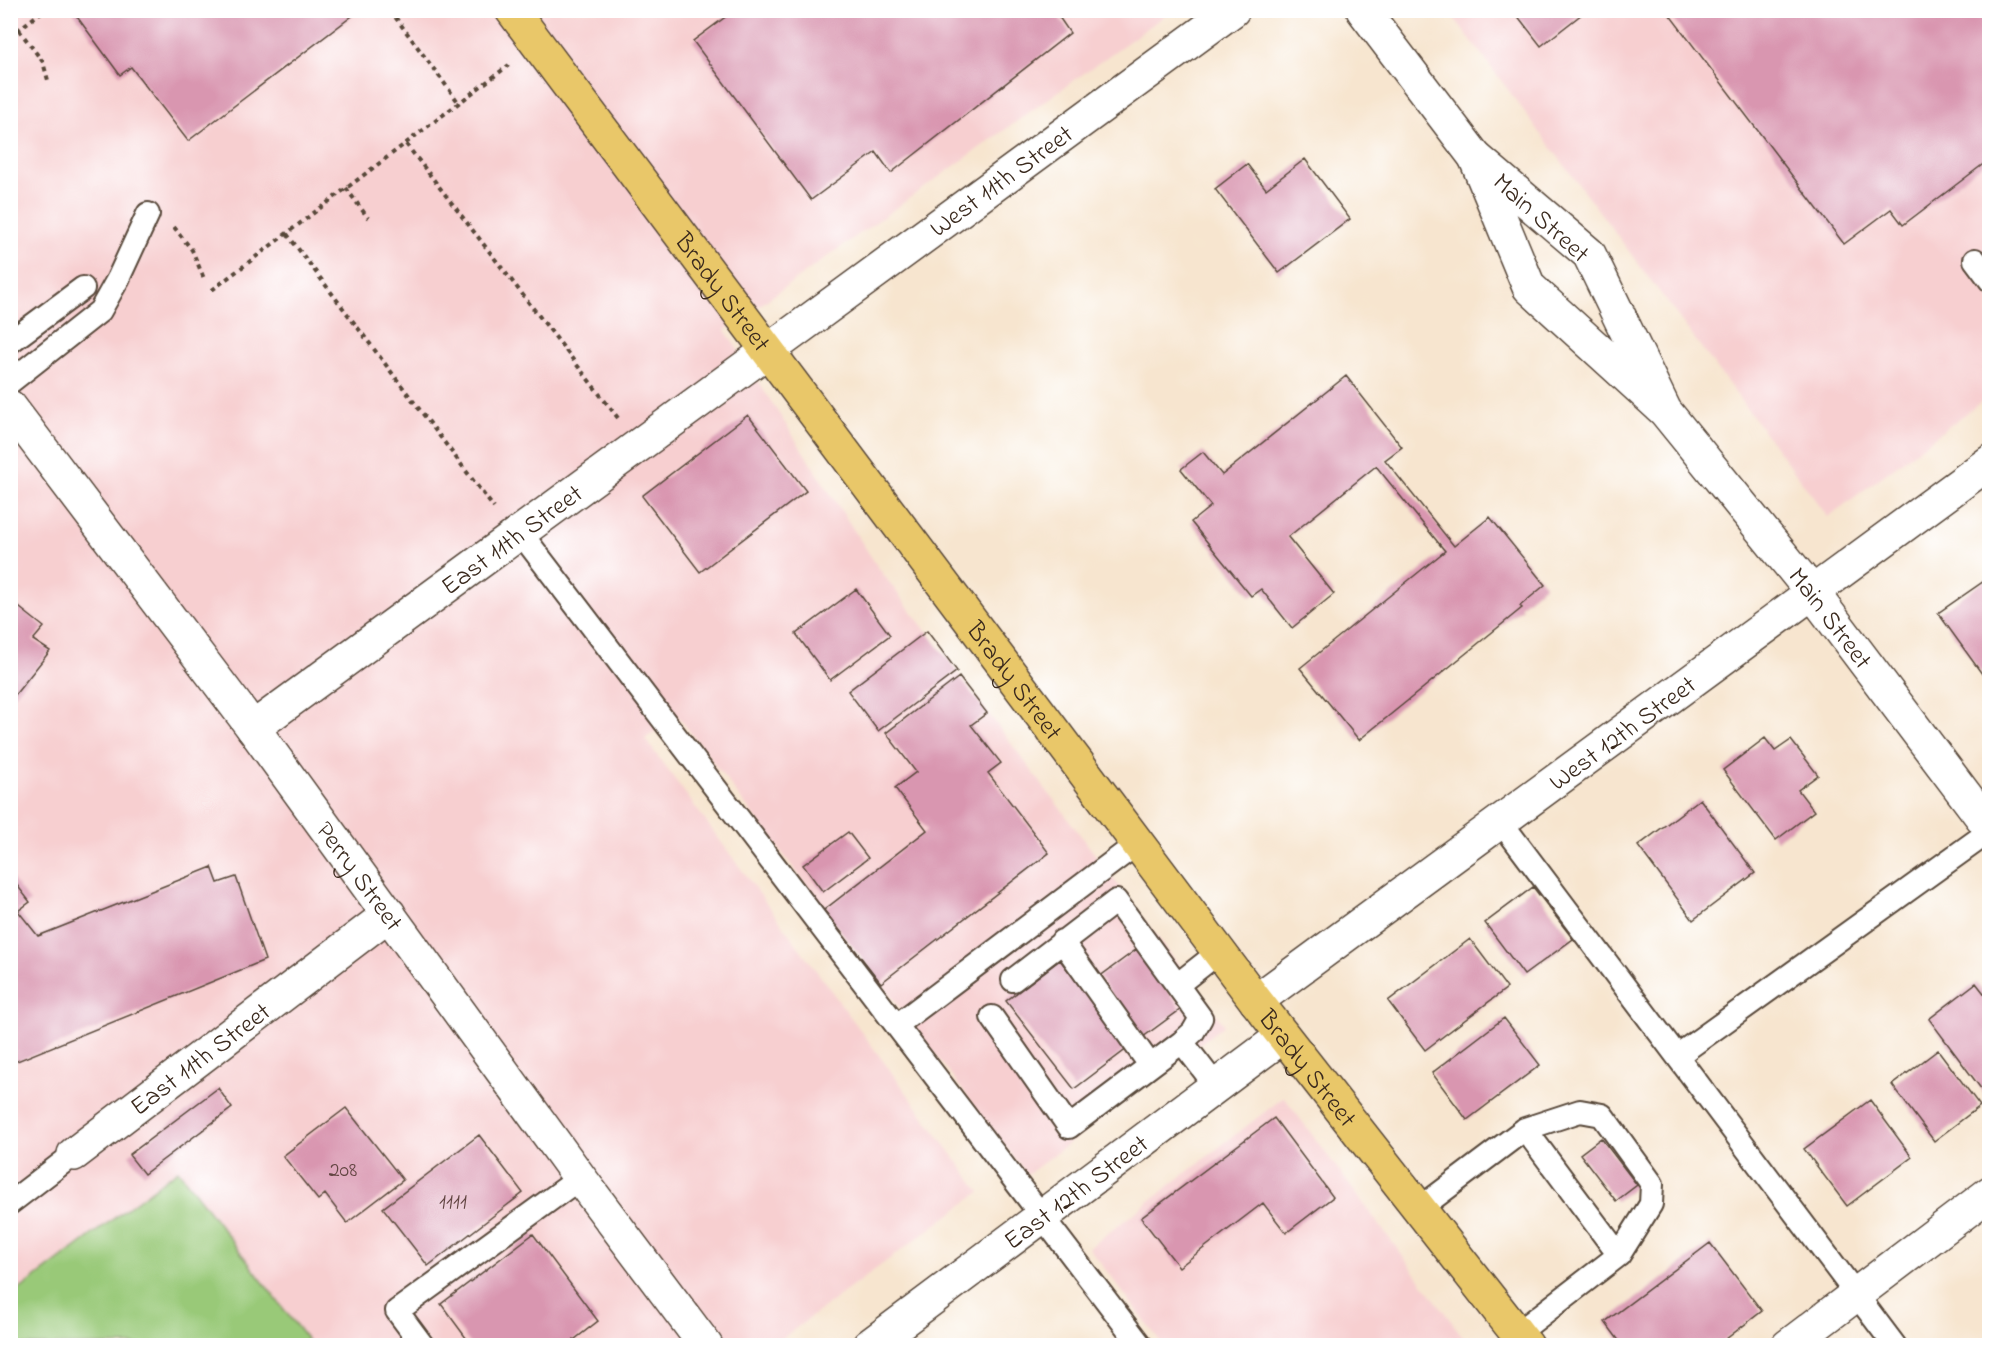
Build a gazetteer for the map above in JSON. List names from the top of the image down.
{
  "streets": {
    "highway": ["Brady Street"],
    "street": [
      "West 11th Street",
      "Main Street",
      "East 11th Street",
      "West 12th Street",
      "Perry Street",
      "East 12th Street"
    ]
  },
  "crossings": [
    ["West 11th Street", "Brady Street"],
    ["West 11th Street", "East 11th Street"],
    ["Main Street", "West 12th Street"],
    ["Brady Street", "East 11th Street"],
    ["Brady Street", "West 12th Street"],
    ["Brady Street", "East 12th Street"],
    ["East 11th Street", "Perry Street"]
  ],
  "house_numbers": ["208", "1111"]
}
